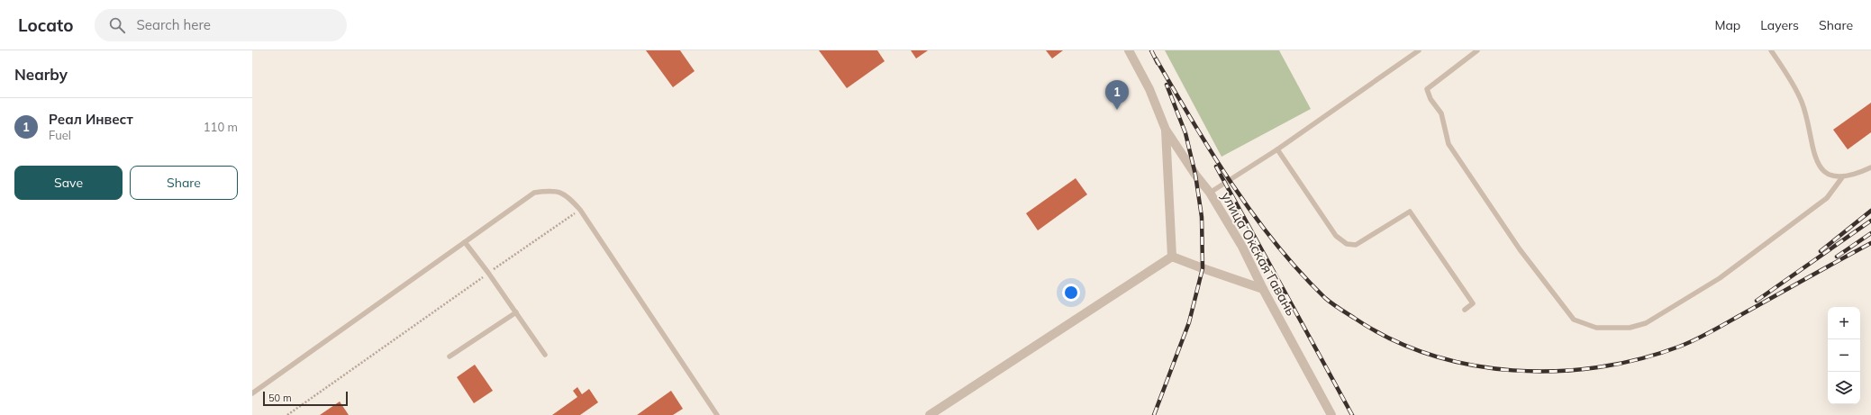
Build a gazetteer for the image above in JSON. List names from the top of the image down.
{
  "streets": {
    "street": ["улица Окская Гавань"]
  },
  "scale_bar": "50 m",
  "page": {
    "header": "Locato",
    "search": "Search here",
    "nav": ["Map", "Layers", "Share"],
    "heading": "Nearby",
    "pins": "1",
    "list": [
      {
        "mark": "1",
        "name": "Реал Инвест",
        "note": "Fuel",
        "value": "110 m"
      }
    ],
    "buttons": ["Save", "Share"],
    "map_buttons": ["+", "−"],
    "scale": "50 m"
  }
}
